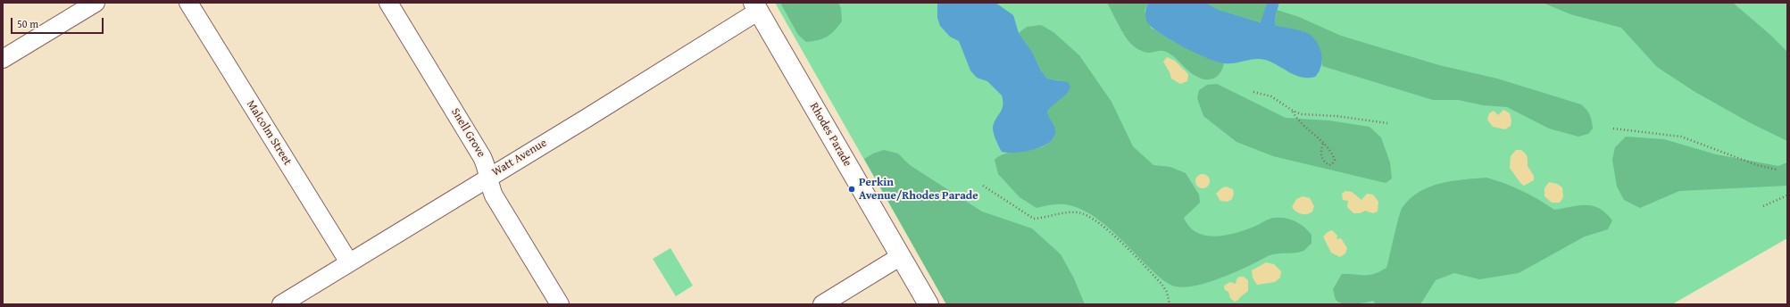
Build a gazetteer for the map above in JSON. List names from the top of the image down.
{
  "streets": {
    "main road": ["Rhodes Parade"],
    "street": ["Malcolm Street", "Snell Grove", "Watt Avenue"]
  },
  "crossings": [
    ["Malcolm Street", "Watt Avenue"],
    ["Snell Grove", "Watt Avenue"],
    ["Rhodes Parade", "Watt Avenue"]
  ],
  "places": ["Perkin Avenue/Rhodes Parade"],
  "scale_bar": "50 m"
}
